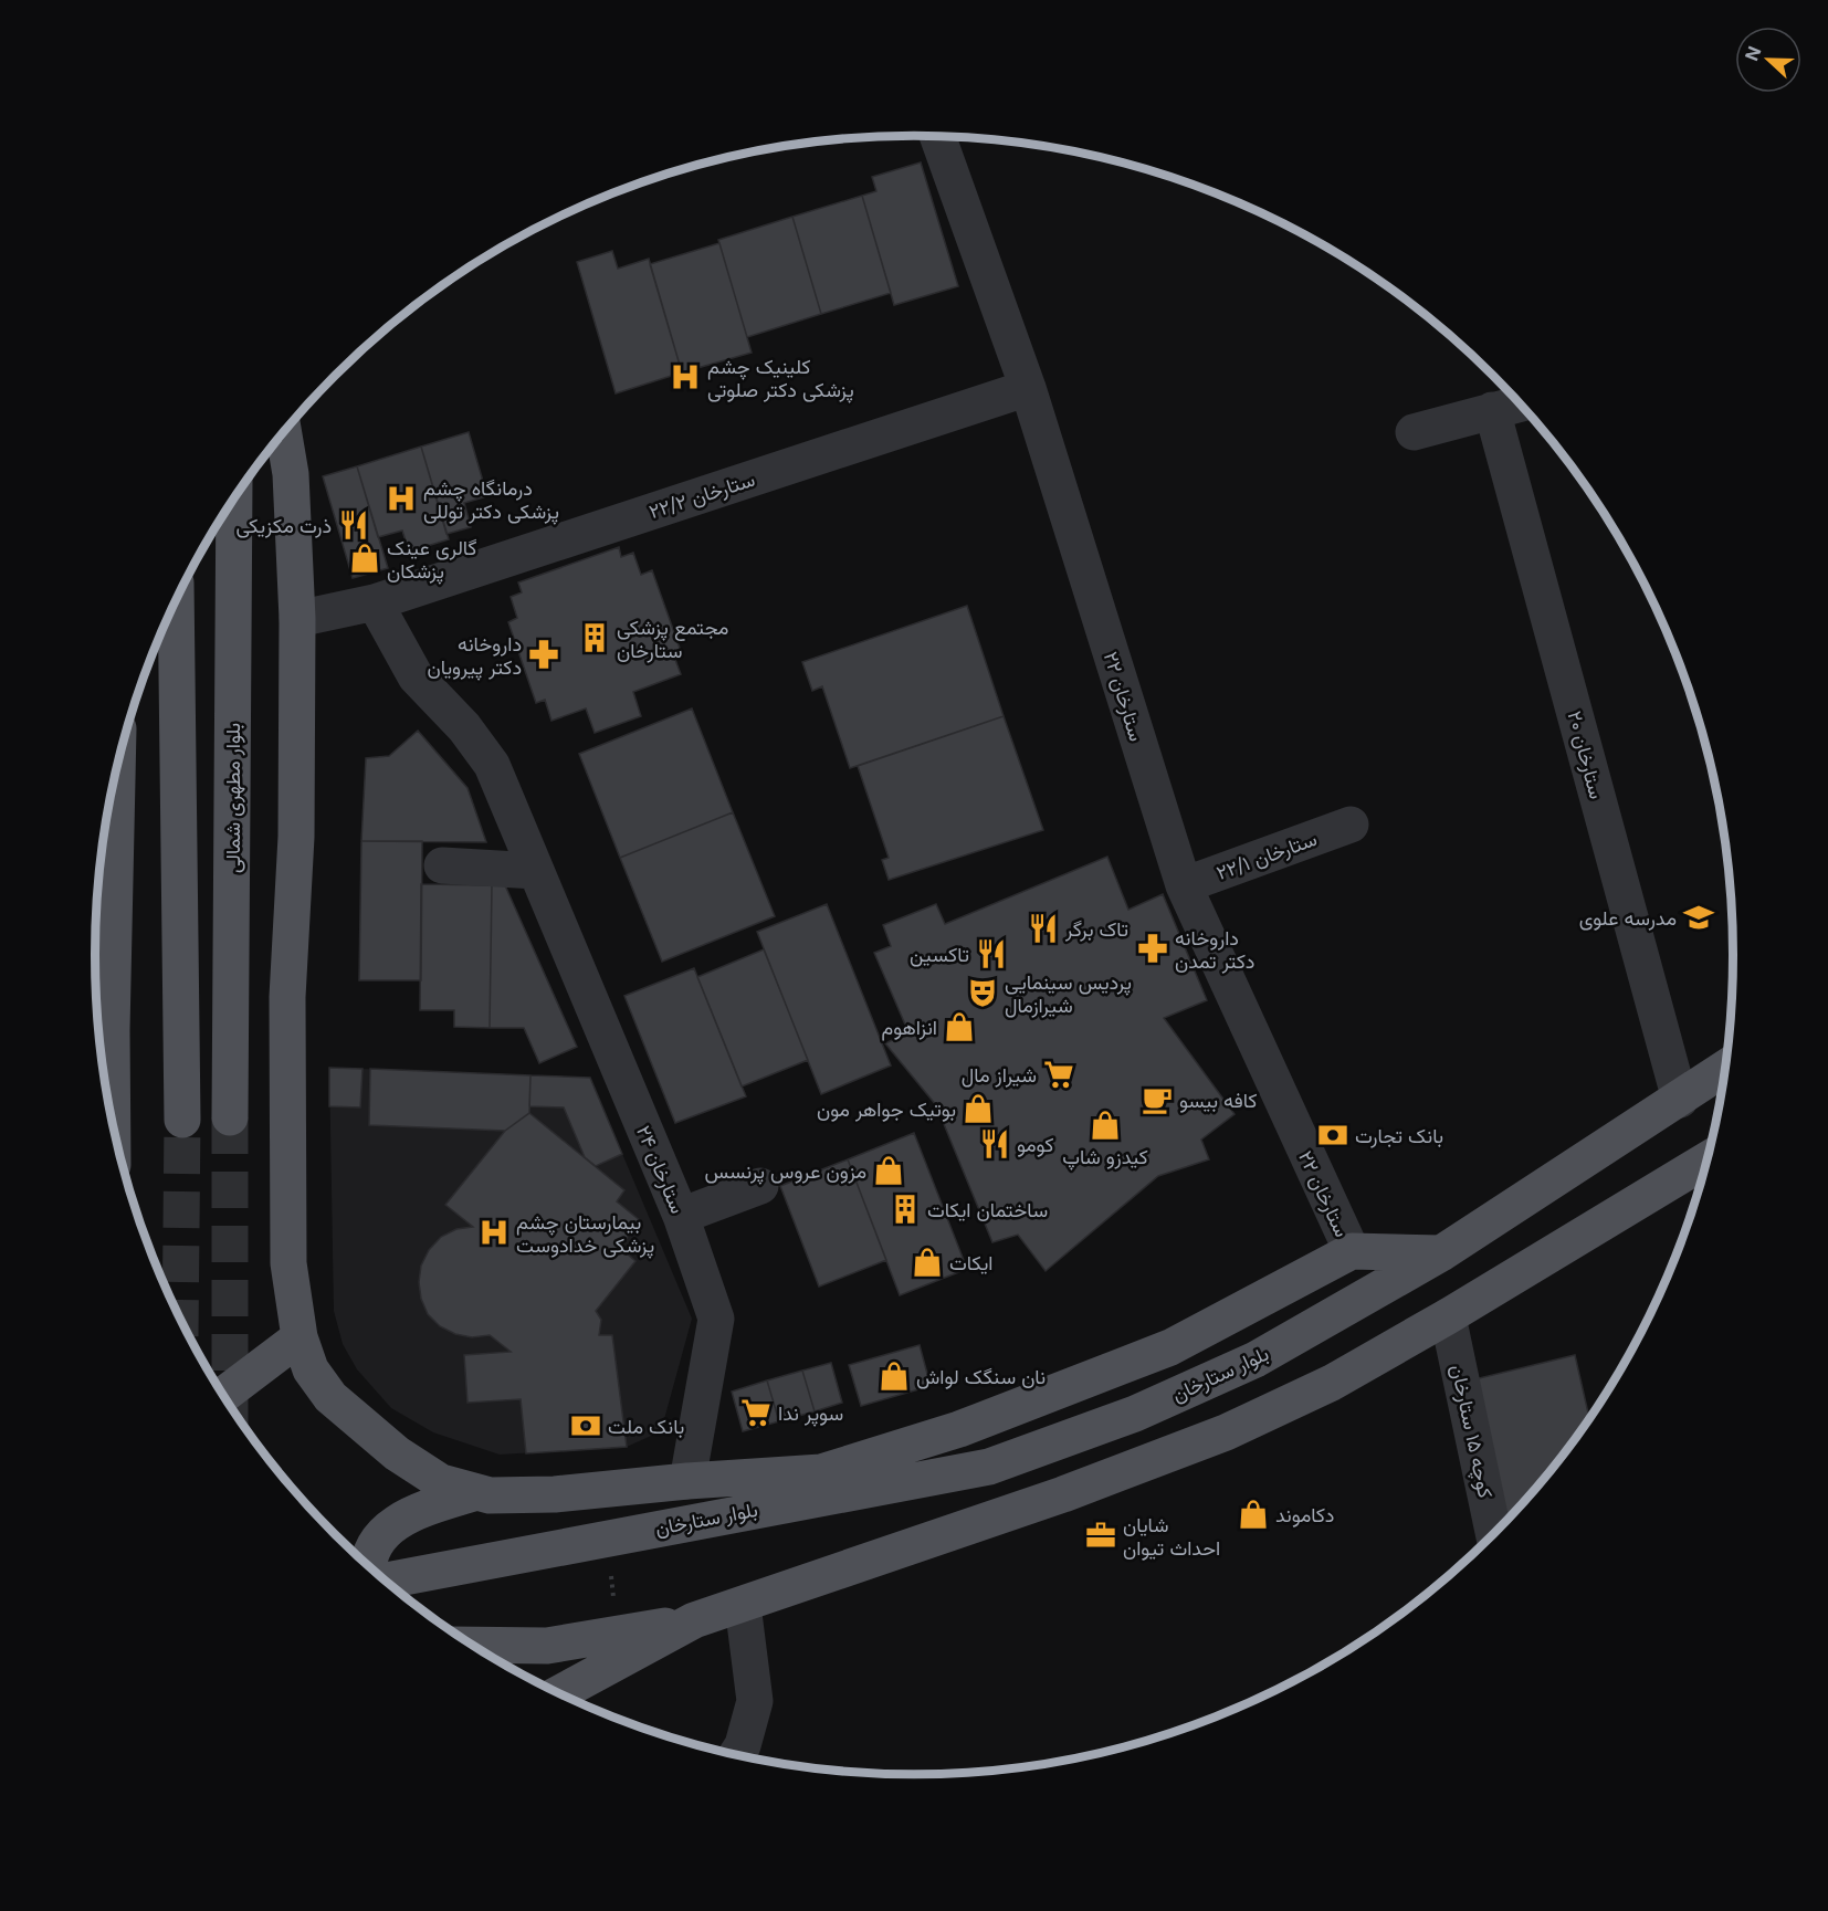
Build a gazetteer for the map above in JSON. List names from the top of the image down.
{
  "streets": {
    "main road": ["بلوار مطهرى شمالى", "بلوار ستارخان"],
    "street": [
      "۲۲/۲ ستارخان",
      "۲۲ ستارخان",
      "۲۰ ستارخان",
      "۲۲/۱ ستارخان",
      "۲۴ ستارخان",
      "کوچه ۱۵ ستارخان"
    ]
  },
  "crossings": [
    ["۲۲/۲ ستارخان", "۲۲ ستارخان"],
    ["۲۲/۲ ستارخان", "۲۴ ستارخان"],
    ["۲۲ ستارخان", "۲۲/۱ ستارخان"],
    ["۲۰ ستارخان", "بلوار ستارخان"]
  ],
  "places": {
    "hospital": ["کلینیک چشم پزشکی دکتر صلوتی", "درمانگاه چشم پزشكی دكتر توللی", "بیمارستان چشم پزشکی خدادوست"],
    "restaurant": [
      "ذرت مکزیکی",
      "تاک برگر",
      "تاکسین",
      "کومو"
    ],
    "shop": [
      "گالری عینک پزشکان",
      "انزاهوم",
      "بوتیک جواهر مون",
      "کیدزو شاپ",
      "مزون عروس پرنسس",
      "ايكات",
      "نان سنگک لواش",
      "دکاموند"
    ],
    "building": ["مجتمع پزشکی ستارخان", "ساختمان ایکات"],
    "pharmacy": ["داروخانه دکتر پیرویان", "داروخانه دکتر تمدن"],
    "school or university": ["مدرسه علوی"],
    "theatre": ["پردیس سینمایی شیرازمال"],
    "supermarket": ["شیراز مال", "سوپر ندا"],
    "cafe": ["کافه بیسو"],
    "bank": ["بانک تجارت", "بانک ملت"],
    "office": ["شایان احداث تیوان"]
  },
  "north": "left"
}
